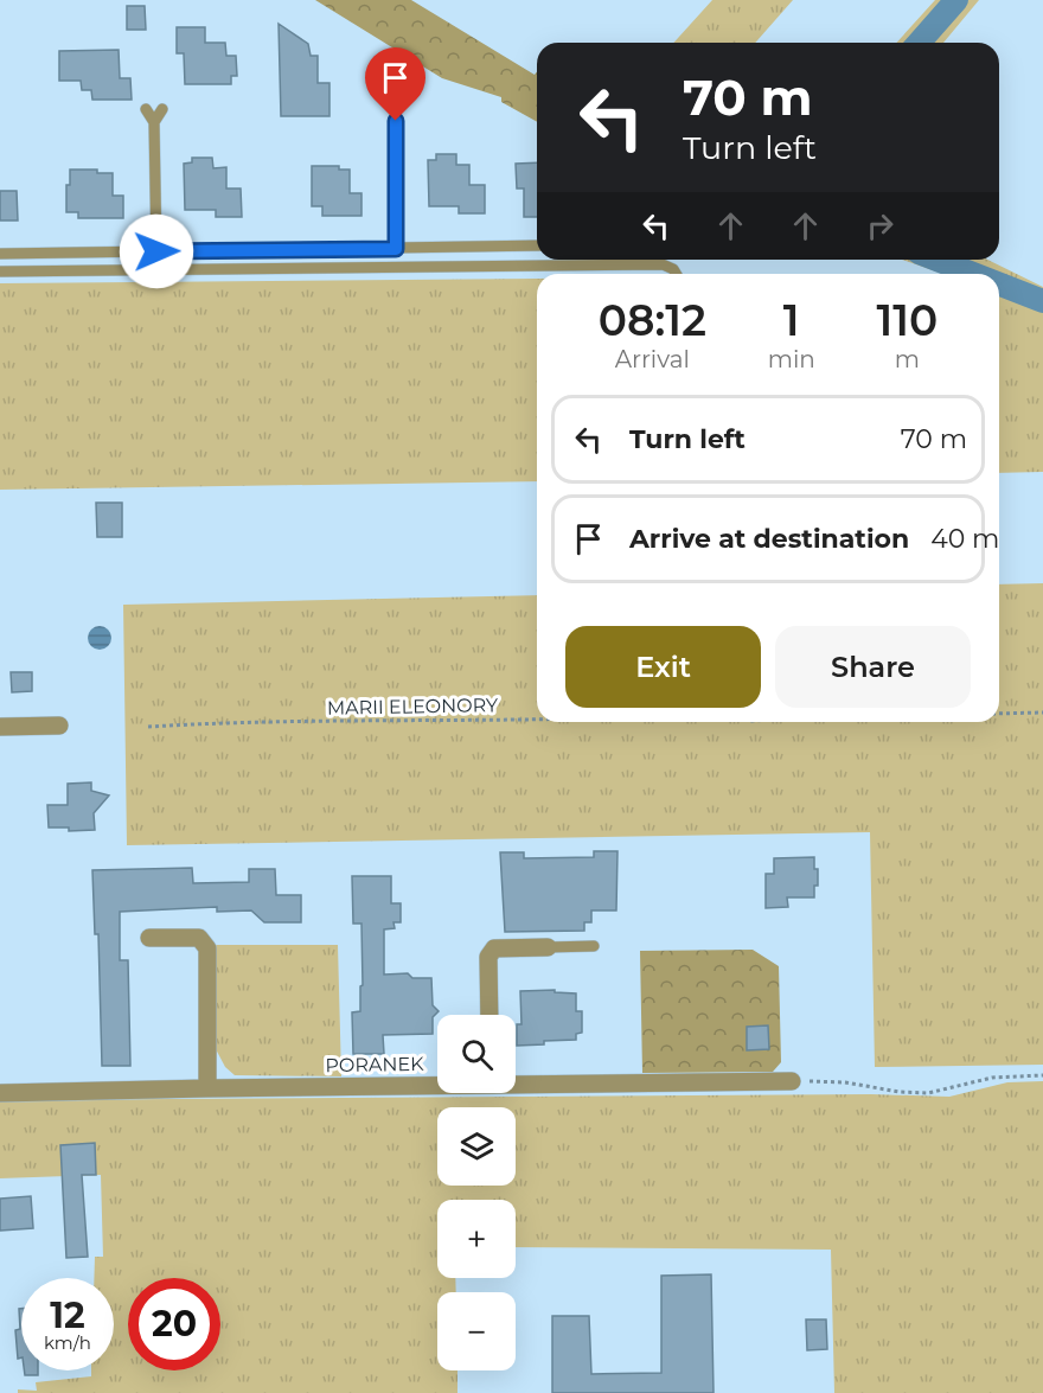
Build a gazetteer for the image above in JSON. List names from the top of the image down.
{
  "streets": {
    "street": ["PORANEK"],
    "path": ["MARII ELEONORY"]
  },
  "page": {
    "turn": ["70 m", "Turn left"],
    "eta": [
      "08:12",
      "Arrival",
      "1",
      "min",
      "110",
      "m"
    ],
    "list": [
      {
        "name": "Turn left",
        "value": "70 m"
      },
      {
        "name": "Arrive at destination",
        "value": "40 m"
      }
    ],
    "buttons": ["Exit", "Share"],
    "map_buttons": ["+", "−"],
    "speed": "12 km/h",
    "limit": "20"
  }
}
